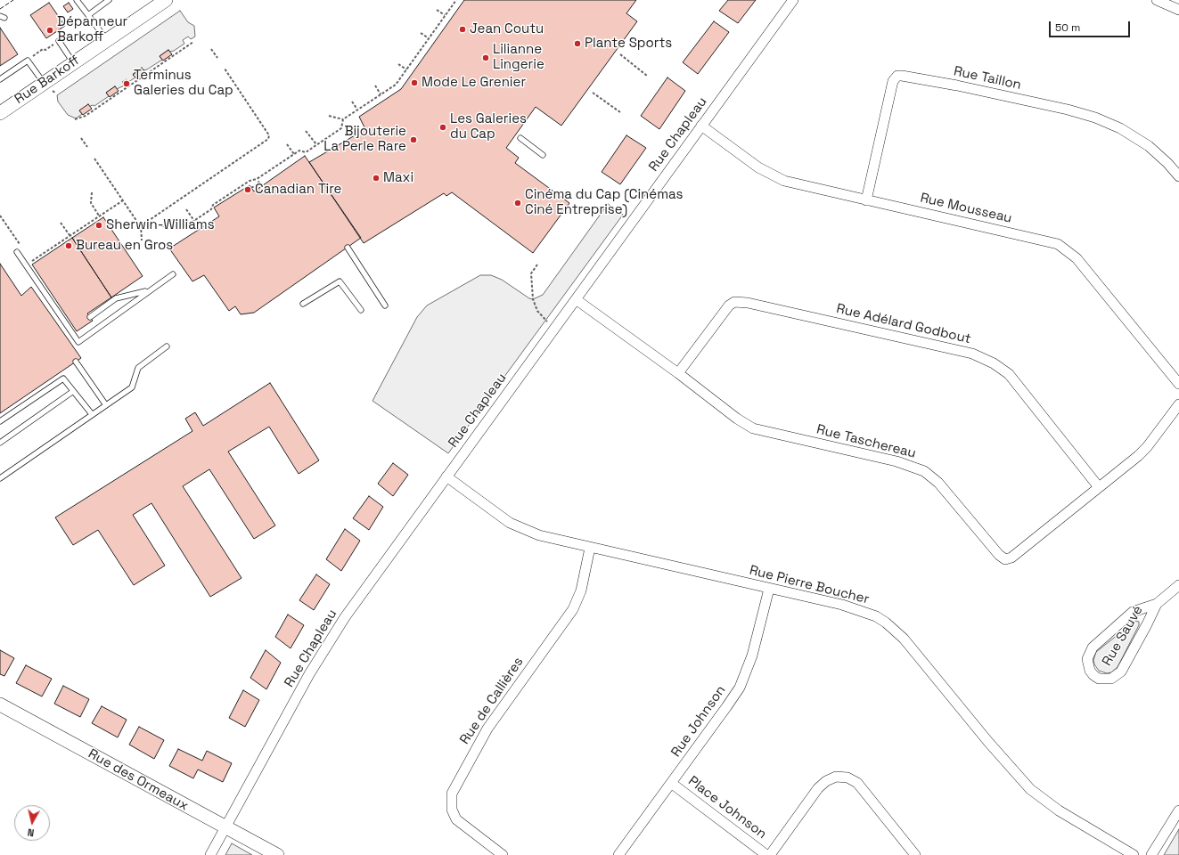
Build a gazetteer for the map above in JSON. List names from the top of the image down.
{
  "streets": {
    "street": [
      "Rue Taillon",
      "Rue Barkoff",
      "Rue Chapleau",
      "Rue Mousseau",
      "Rue Adélard Godbout",
      "Rue Taschereau",
      "Rue Pierre Boucher",
      "Rue Sauvé",
      "Rue de Callières",
      "Rue Johnson",
      "Rue des Ormeaux",
      "Place Johnson"
    ]
  },
  "crossings": [
    ["Rue Taillon", "Rue Mousseau"],
    ["Rue Chapleau", "Rue Mousseau"],
    ["Rue Chapleau", "Rue Taschereau"],
    ["Rue Chapleau", "Rue Pierre Boucher"],
    ["Rue Chapleau", "Rue des Ormeaux"],
    ["Rue Adélard Godbout", "Rue Taschereau"],
    ["Rue Pierre Boucher", "Rue de Callières"],
    ["Rue Pierre Boucher", "Rue Johnson"],
    ["Rue Johnson", "Place Johnson"]
  ],
  "places": [
    "Jean Coutu",
    "Dépanneur Barkoff",
    "Plante Sports",
    "Lilianne Lingerie",
    "Mode Le Grenier",
    "Terminus Galeries du Cap",
    "Les Galeries du Cap",
    "Bijouterie La Perle Rare",
    "Maxi",
    "Canadian Tire",
    "Cinéma du Cap (Cinémas Ciné Entreprise)",
    "Sherwin-Williams",
    "Bureau en Gros"
  ],
  "scale_bar": "50 m",
  "north": "bottom"
}
